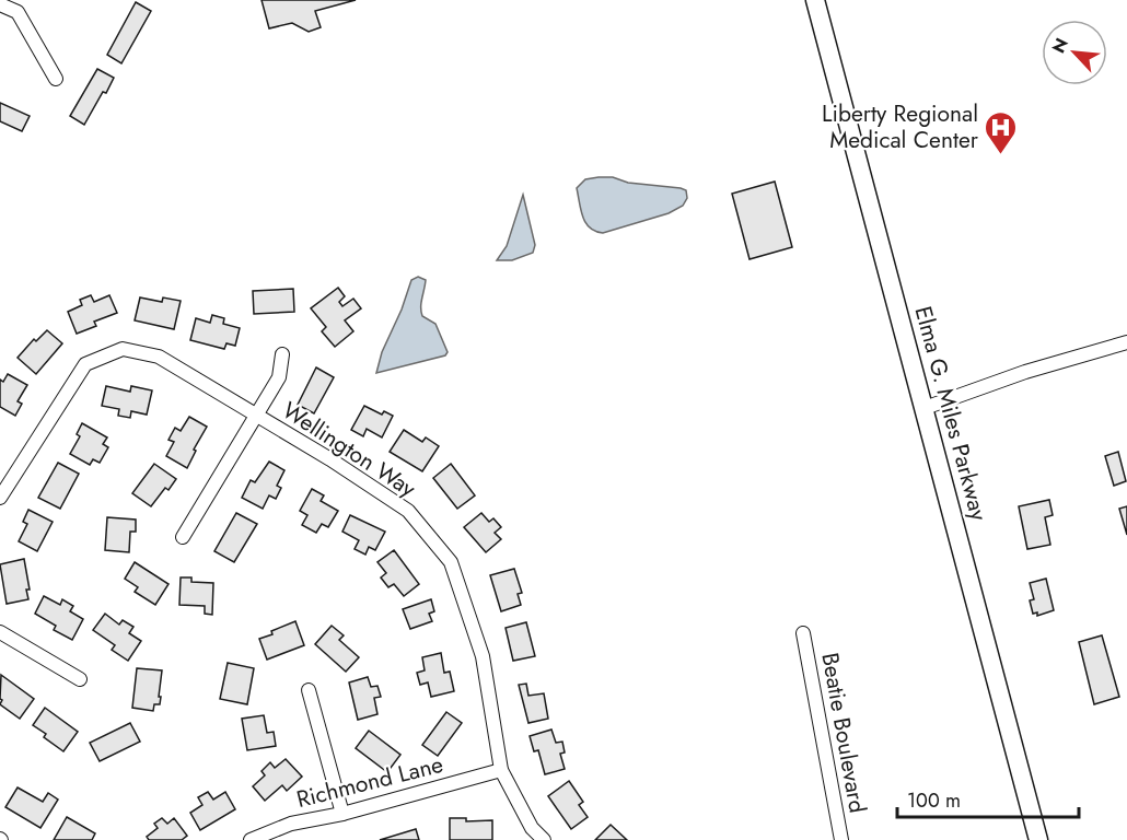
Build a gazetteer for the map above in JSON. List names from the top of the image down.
{
  "streets": {
    "main road": ["Elma G. Miles Parkway"],
    "street": ["Wellington Way", "Beatie Boulevard", "Richmond Lane"]
  },
  "crossings": [
    ["Wellington Way", "Richmond Lane"]
  ],
  "places": {
    "hospital": ["Liberty Regional Medical Center"]
  },
  "scale_bar": "100 m",
  "north": "top left"
}
